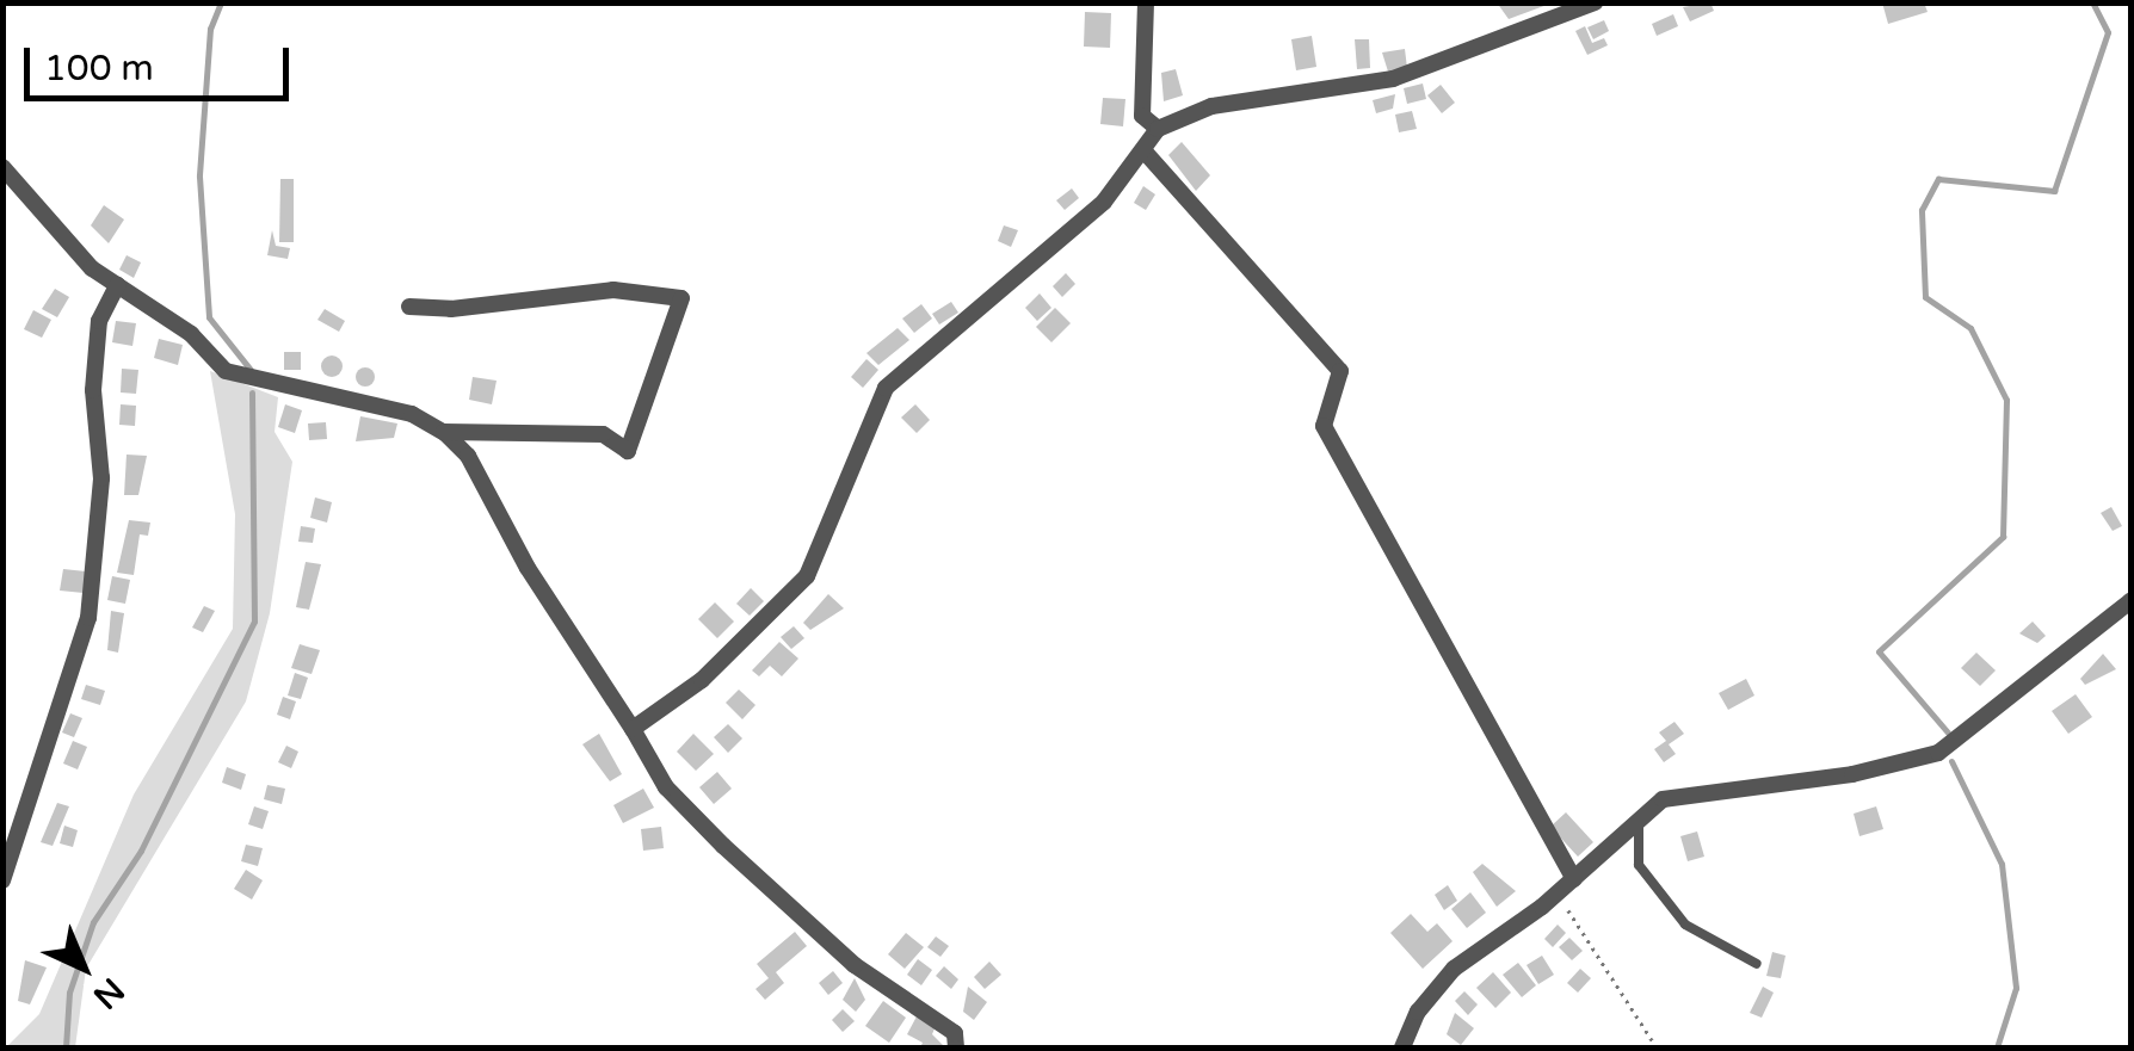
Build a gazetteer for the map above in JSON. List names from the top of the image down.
{
  "scale_bar": "100 m",
  "north": "bottom right"
}
